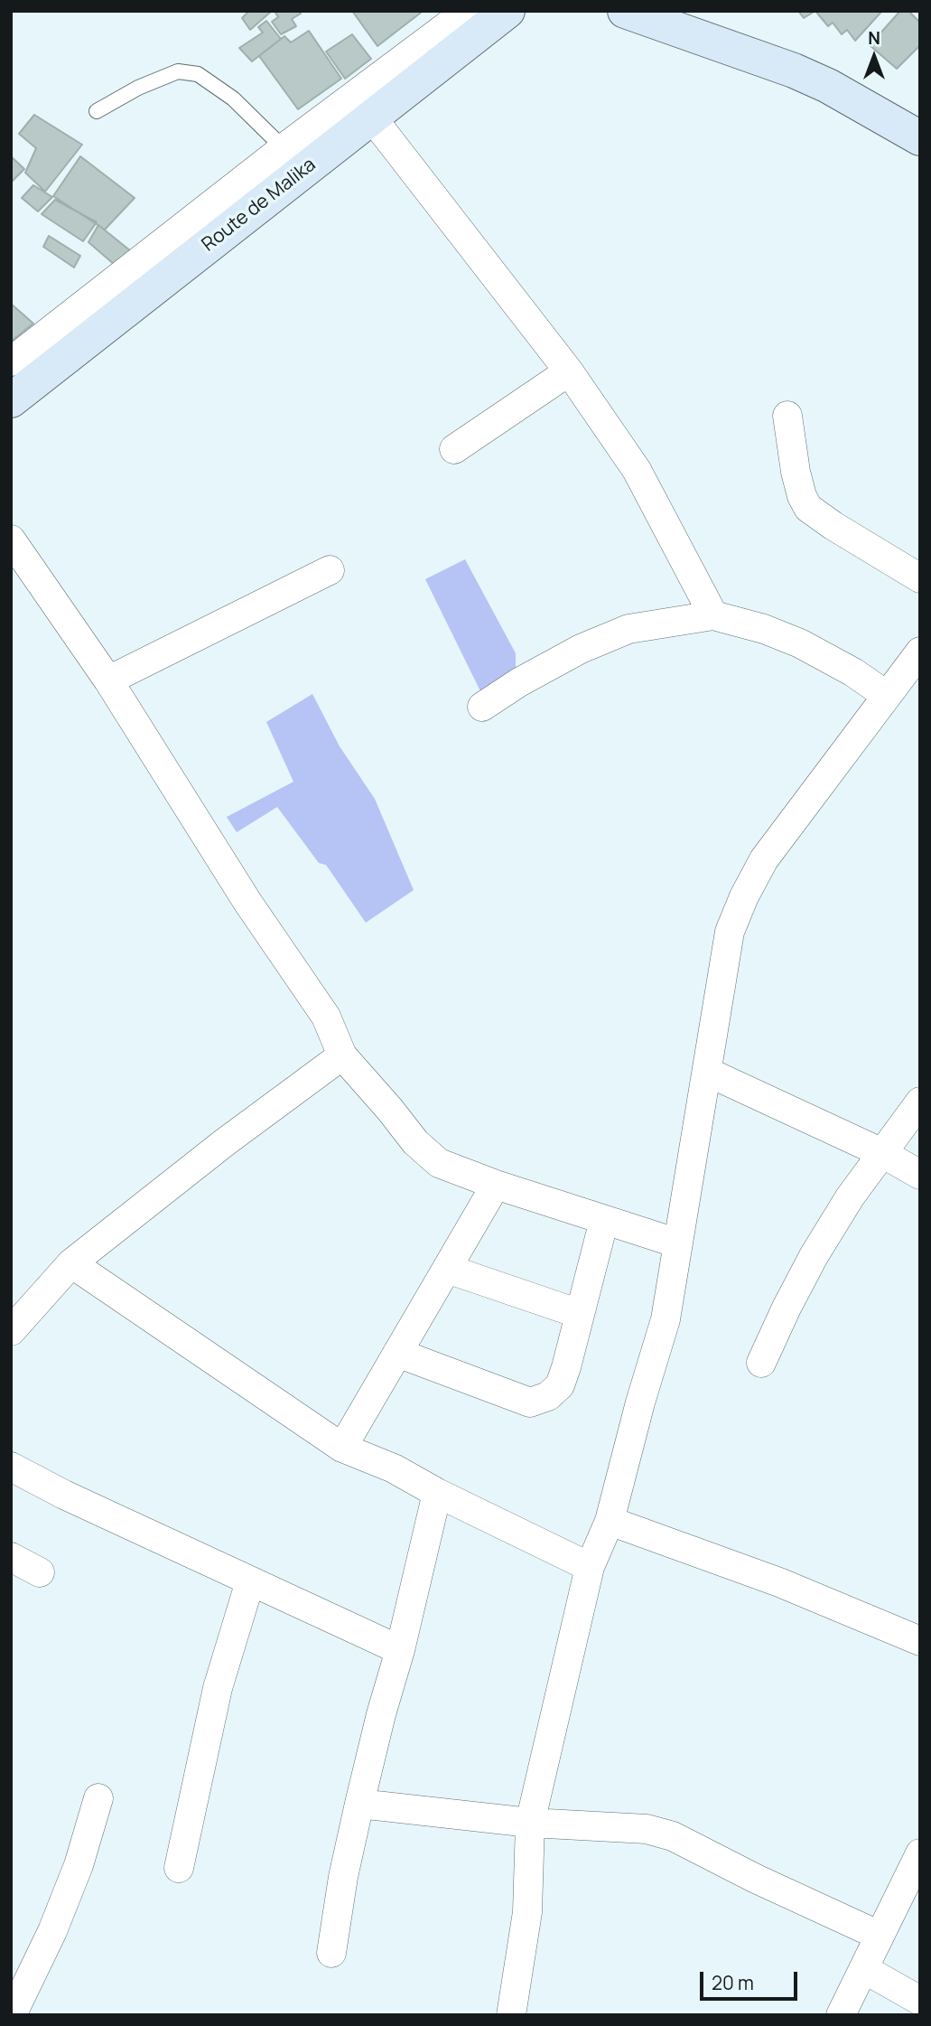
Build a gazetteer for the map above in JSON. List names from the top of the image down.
{
  "streets": {
    "main road": ["Route de Malika"]
  },
  "scale_bar": "20 m",
  "north": "top"
}
